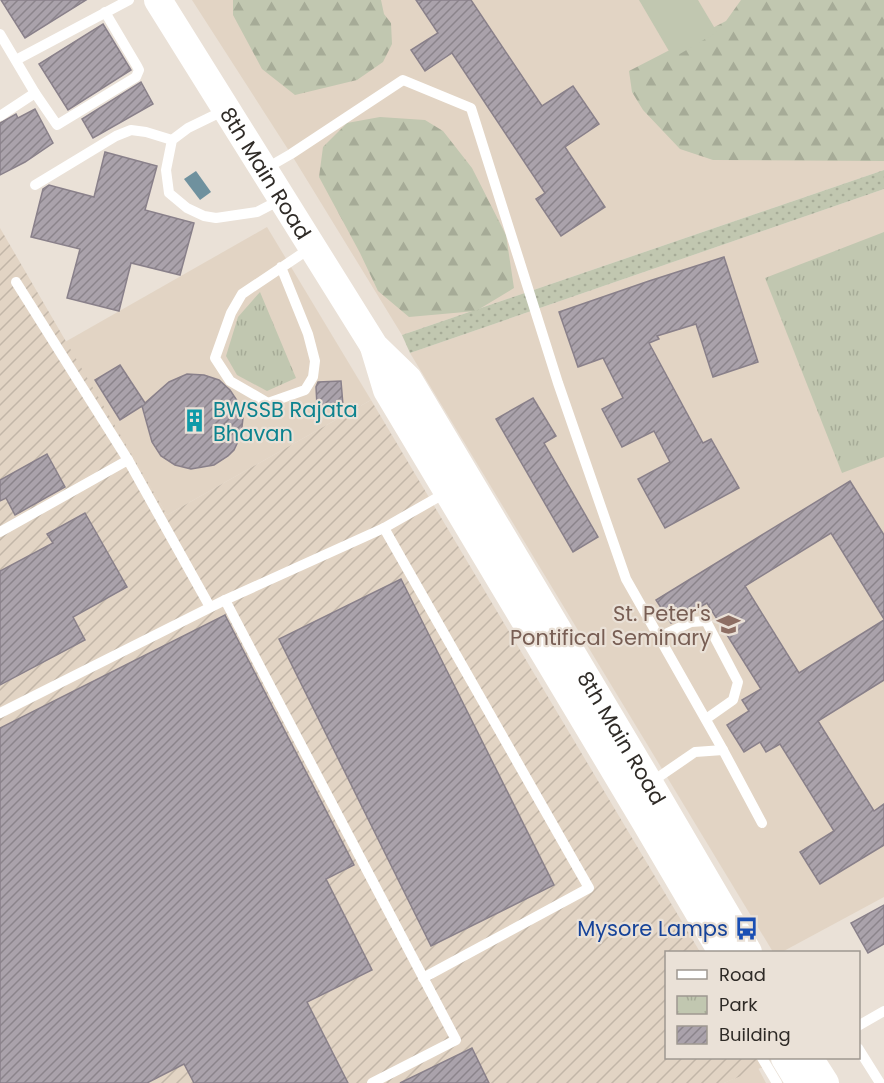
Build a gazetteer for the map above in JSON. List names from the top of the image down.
{
  "streets": {
    "main road": ["8th Main Road"]
  },
  "places": {
    "building": ["BWSSB Rajata Bhavan"],
    "school or university": ["St. Peter's Pontifical Seminary"],
    "bus stop": ["Mysore Lamps"]
  },
  "legend": ["Road", "Park", "Building"]
}
